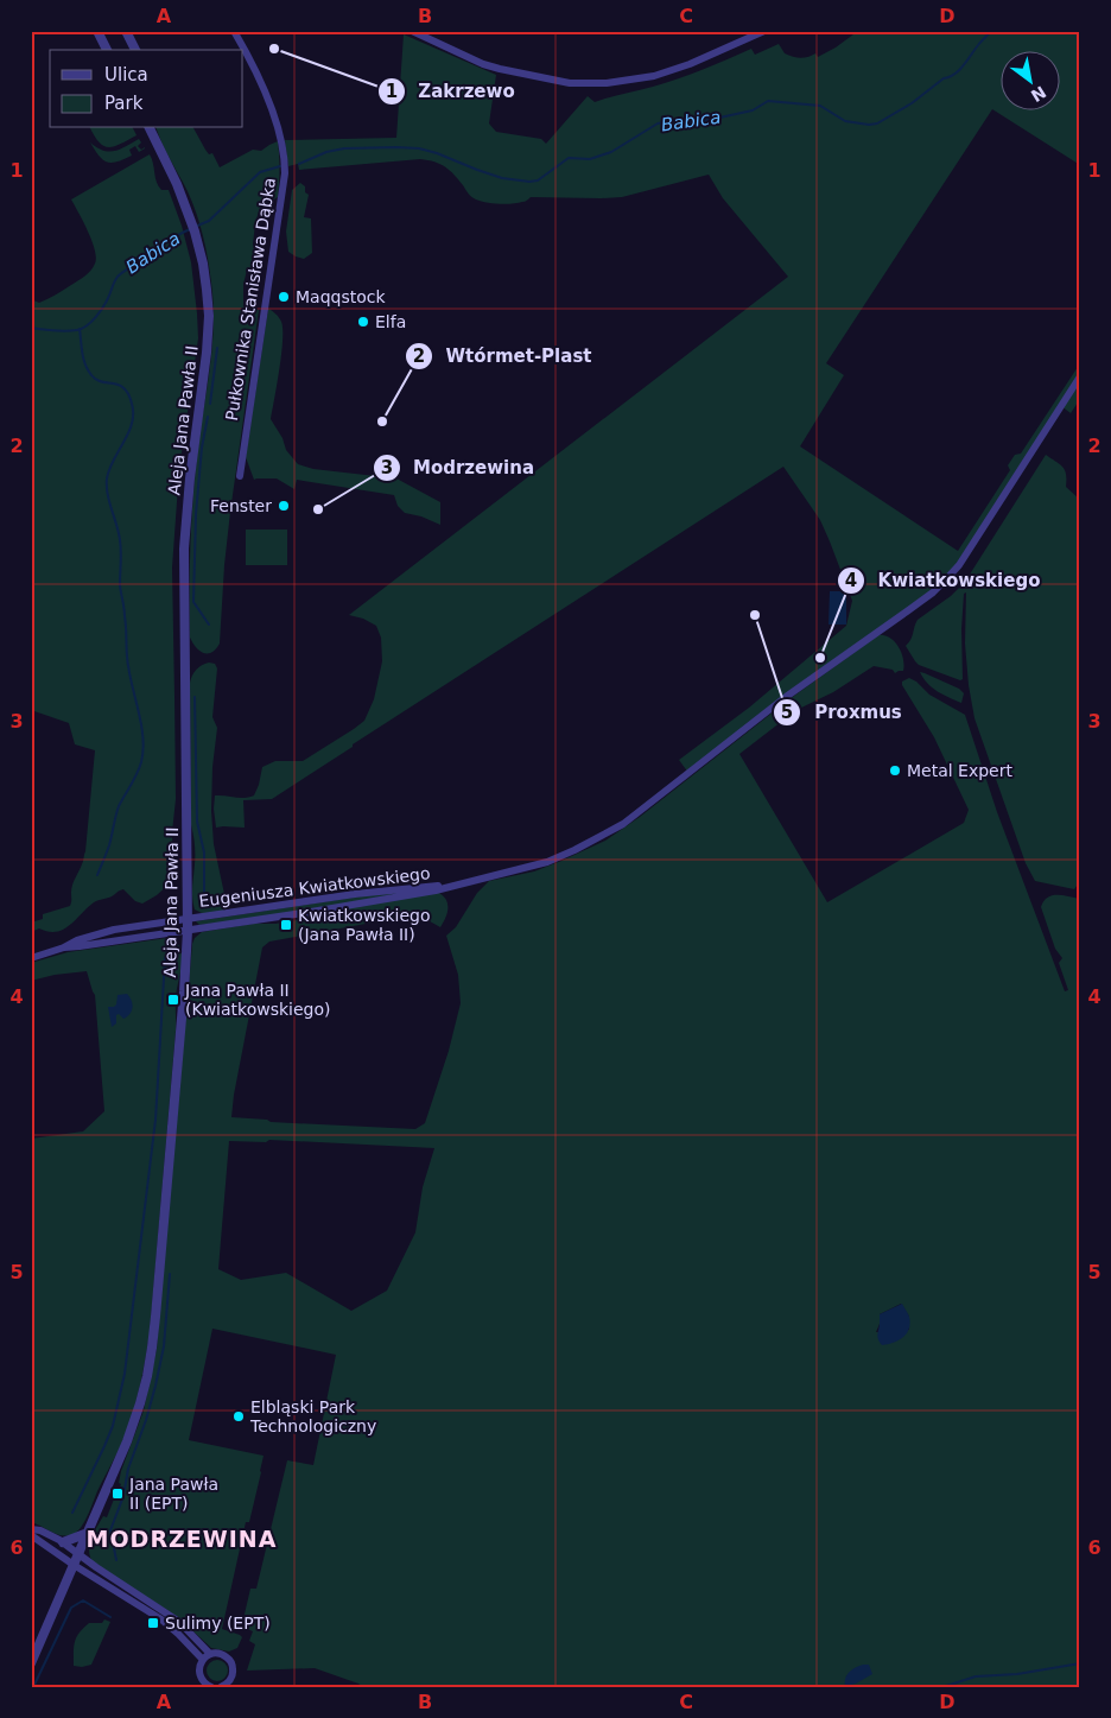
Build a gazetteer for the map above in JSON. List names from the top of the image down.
{
  "streets": {
    "street": ["Pułkownika Stanisława Dąbka", "Aleja Jana Pawła II", "Eugeniusza Kwiatkowskiego"]
  },
  "crossings": [
    ["Aleja Jana Pawła II", "Eugeniusza Kwiatkowskiego"]
  ],
  "districts": ["MODRZEWINA"],
  "water": ["Babica"],
  "places": {
    "other": [
      "Zakrzewo",
      "Maqqstock",
      "Elfa",
      "Wtórmet-Plast",
      "Fenster",
      "Modrzewina",
      "Proxmus",
      "Kwiatkowskiego",
      "Metal Expert",
      "Elbląski Park Technologiczny"
    ],
    "transit": [
      "Kwiatkowskiego (Jana Pawła II)",
      "Jana Pawła II (Kwiatkowskiego)",
      "Jana Pawła II (EPT)",
      "Sulimy (EPT)"
    ]
  },
  "legend": ["Ulica", "Park"],
  "north": "bottom right",
  "grid": {
    "columns": [
      "A",
      "B",
      "C",
      "D"
    ],
    "rows": [
      "1",
      "2",
      "3",
      "4",
      "5",
      "6"
    ]
  }
}
